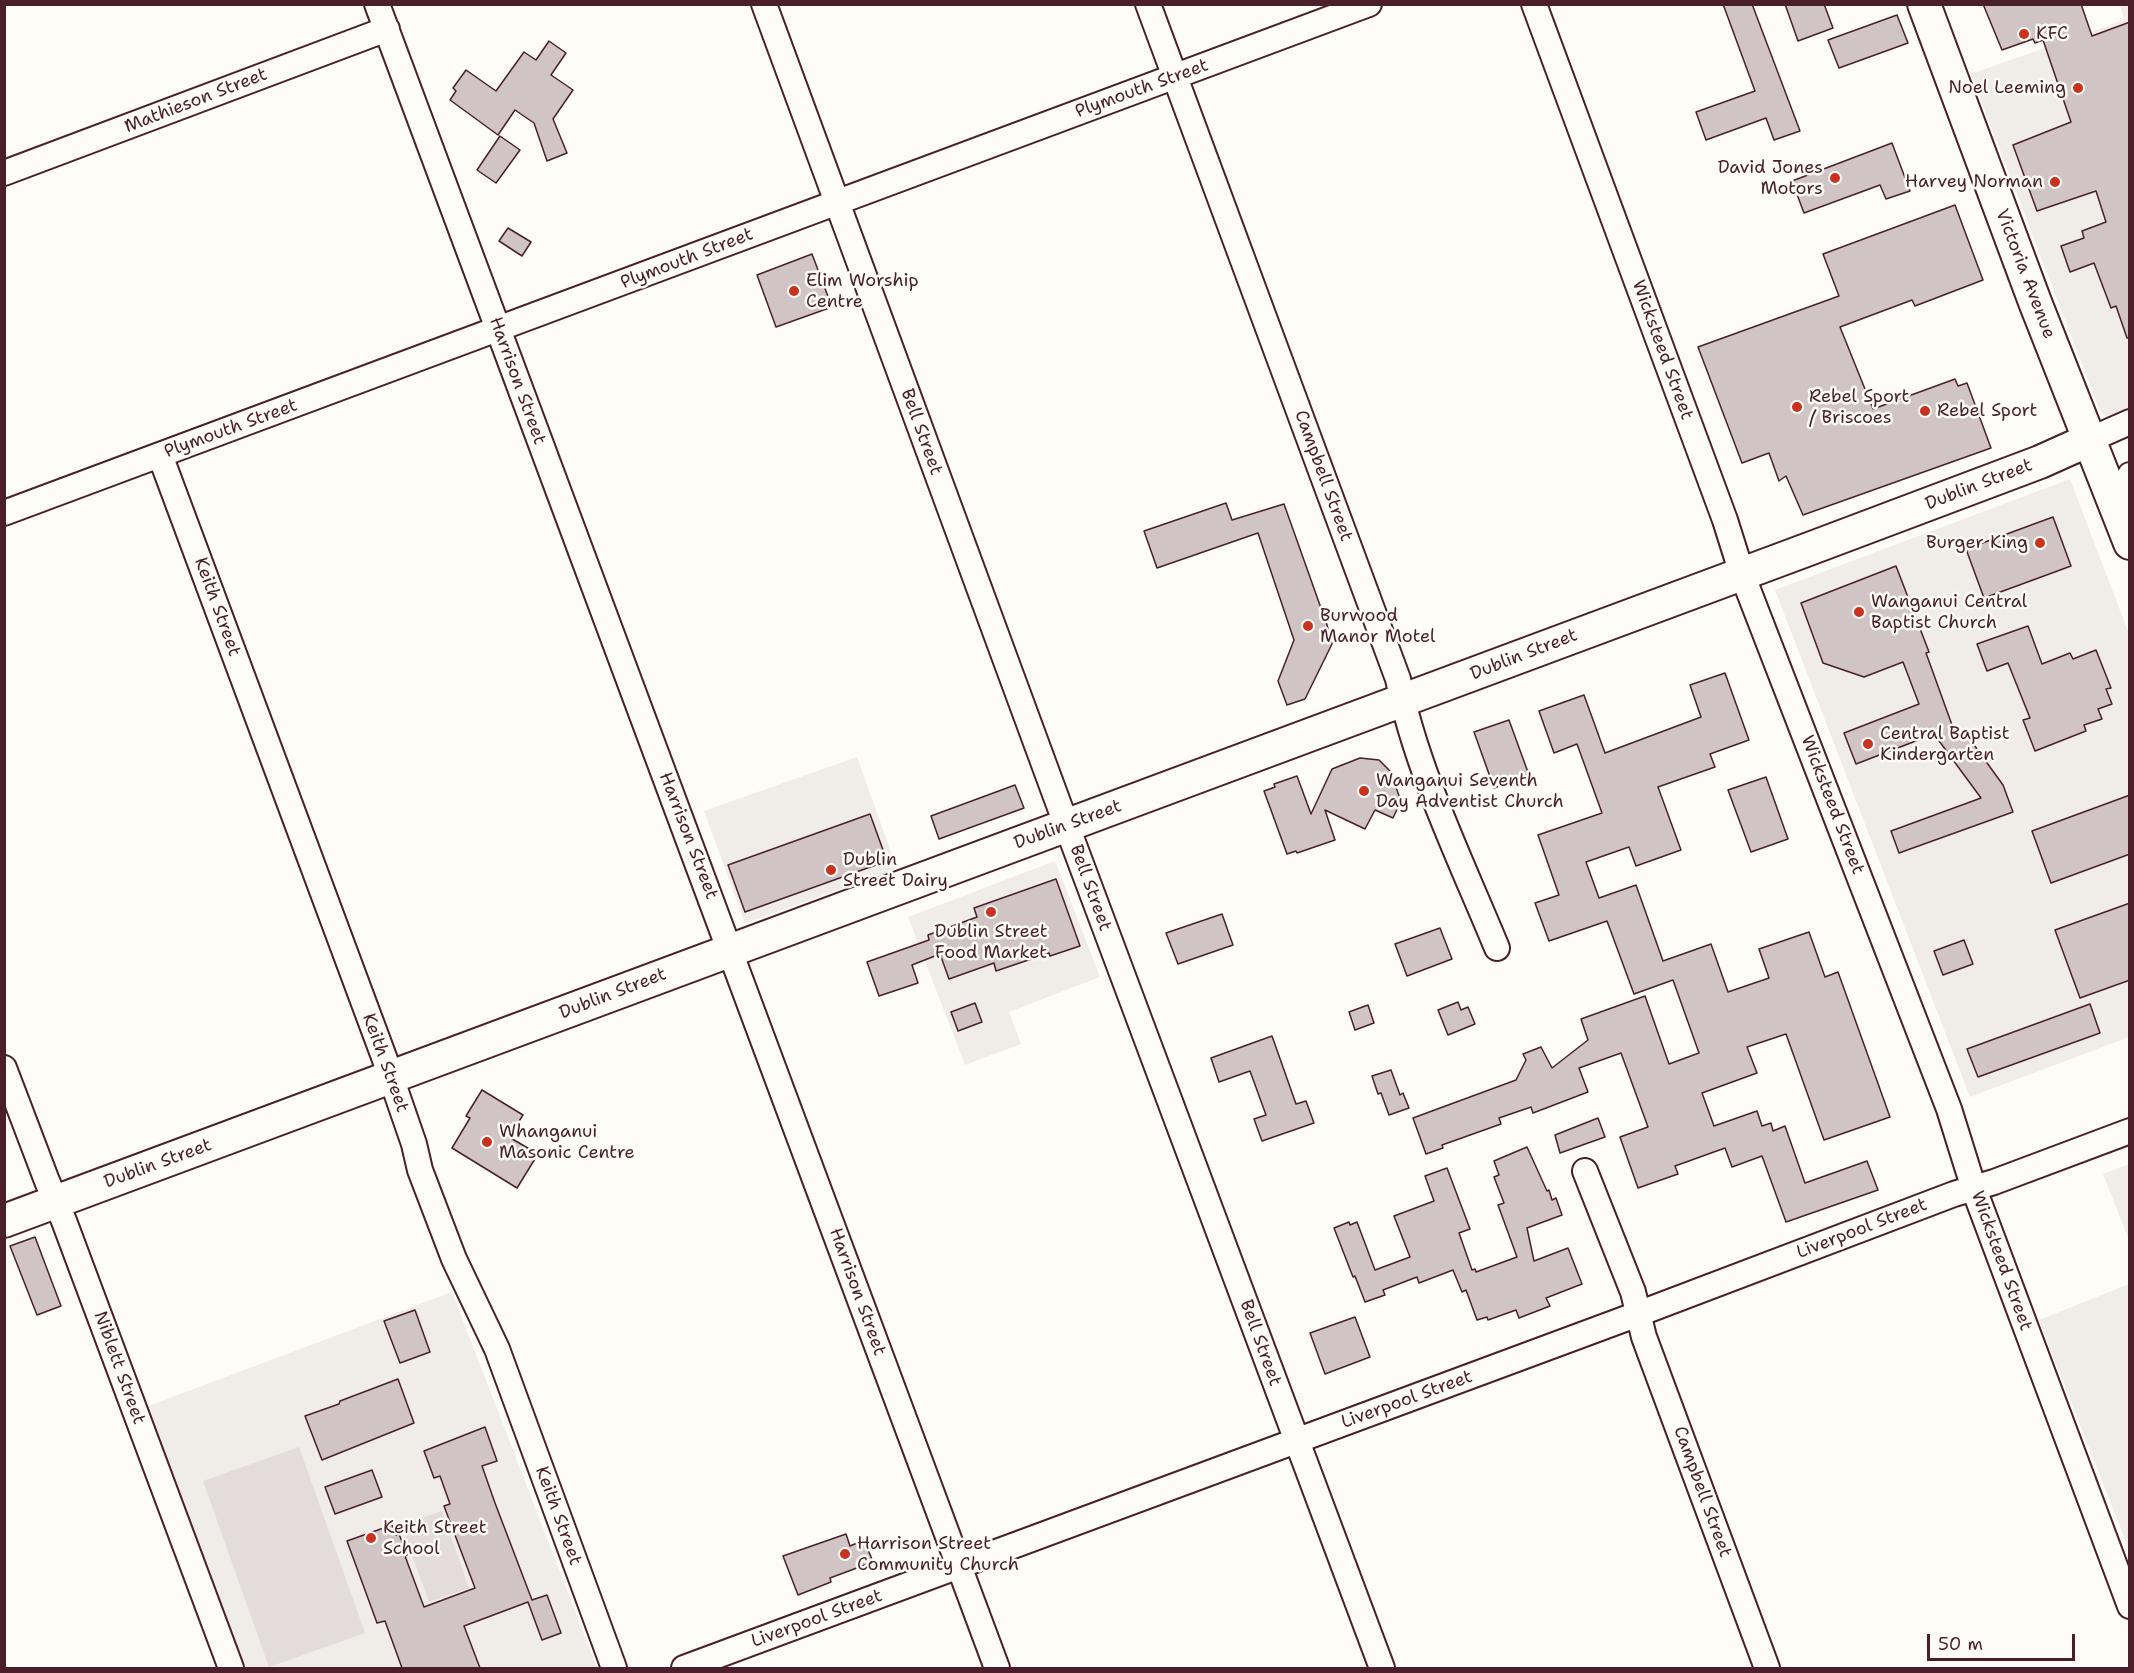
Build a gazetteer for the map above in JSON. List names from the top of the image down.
{
  "streets": {
    "main road": ["Victoria Avenue", "Dublin Street"],
    "street": [
      "Plymouth Street",
      "Mathieson Street",
      "Wicksteed Street",
      "Harrison Street",
      "Bell Street",
      "Campbell Street",
      "Keith Street",
      "Liverpool Street",
      "Niblett Street"
    ]
  },
  "crossings": [
    ["Plymouth Street", "Harrison Street"],
    ["Plymouth Street", "Bell Street"],
    ["Plymouth Street", "Campbell Street"],
    ["Plymouth Street", "Keith Street"],
    ["Mathieson Street", "Harrison Street"],
    ["Victoria Avenue", "Dublin Street"],
    ["Wicksteed Street", "Dublin Street"],
    ["Wicksteed Street", "Liverpool Street"],
    ["Harrison Street", "Dublin Street"],
    ["Harrison Street", "Liverpool Street"],
    ["Bell Street", "Dublin Street"],
    ["Bell Street", "Liverpool Street"],
    ["Campbell Street", "Dublin Street"],
    ["Campbell Street", "Liverpool Street"],
    ["Dublin Street", "Keith Street"],
    ["Dublin Street", "Niblett Street"]
  ],
  "places": [
    "KFC",
    "Noel Leeming",
    "David Jones Motors",
    "Harvey Norman",
    "Elim Worship Centre",
    "Rebel Sport / Briscoes",
    "Rebel Sport",
    "Burger King",
    "Wanganui Central Baptist Church",
    "Burwood Manor Motel",
    "Central Baptist Kindergarten",
    "Wanganui Seventh Day Adventist Church",
    "Dublin Street Dairy",
    "Dublin Street Food Market",
    "Whanganui Masonic Centre",
    "Keith Street School",
    "Harrison Street Community Church"
  ],
  "scale_bar": "50 m"
}
